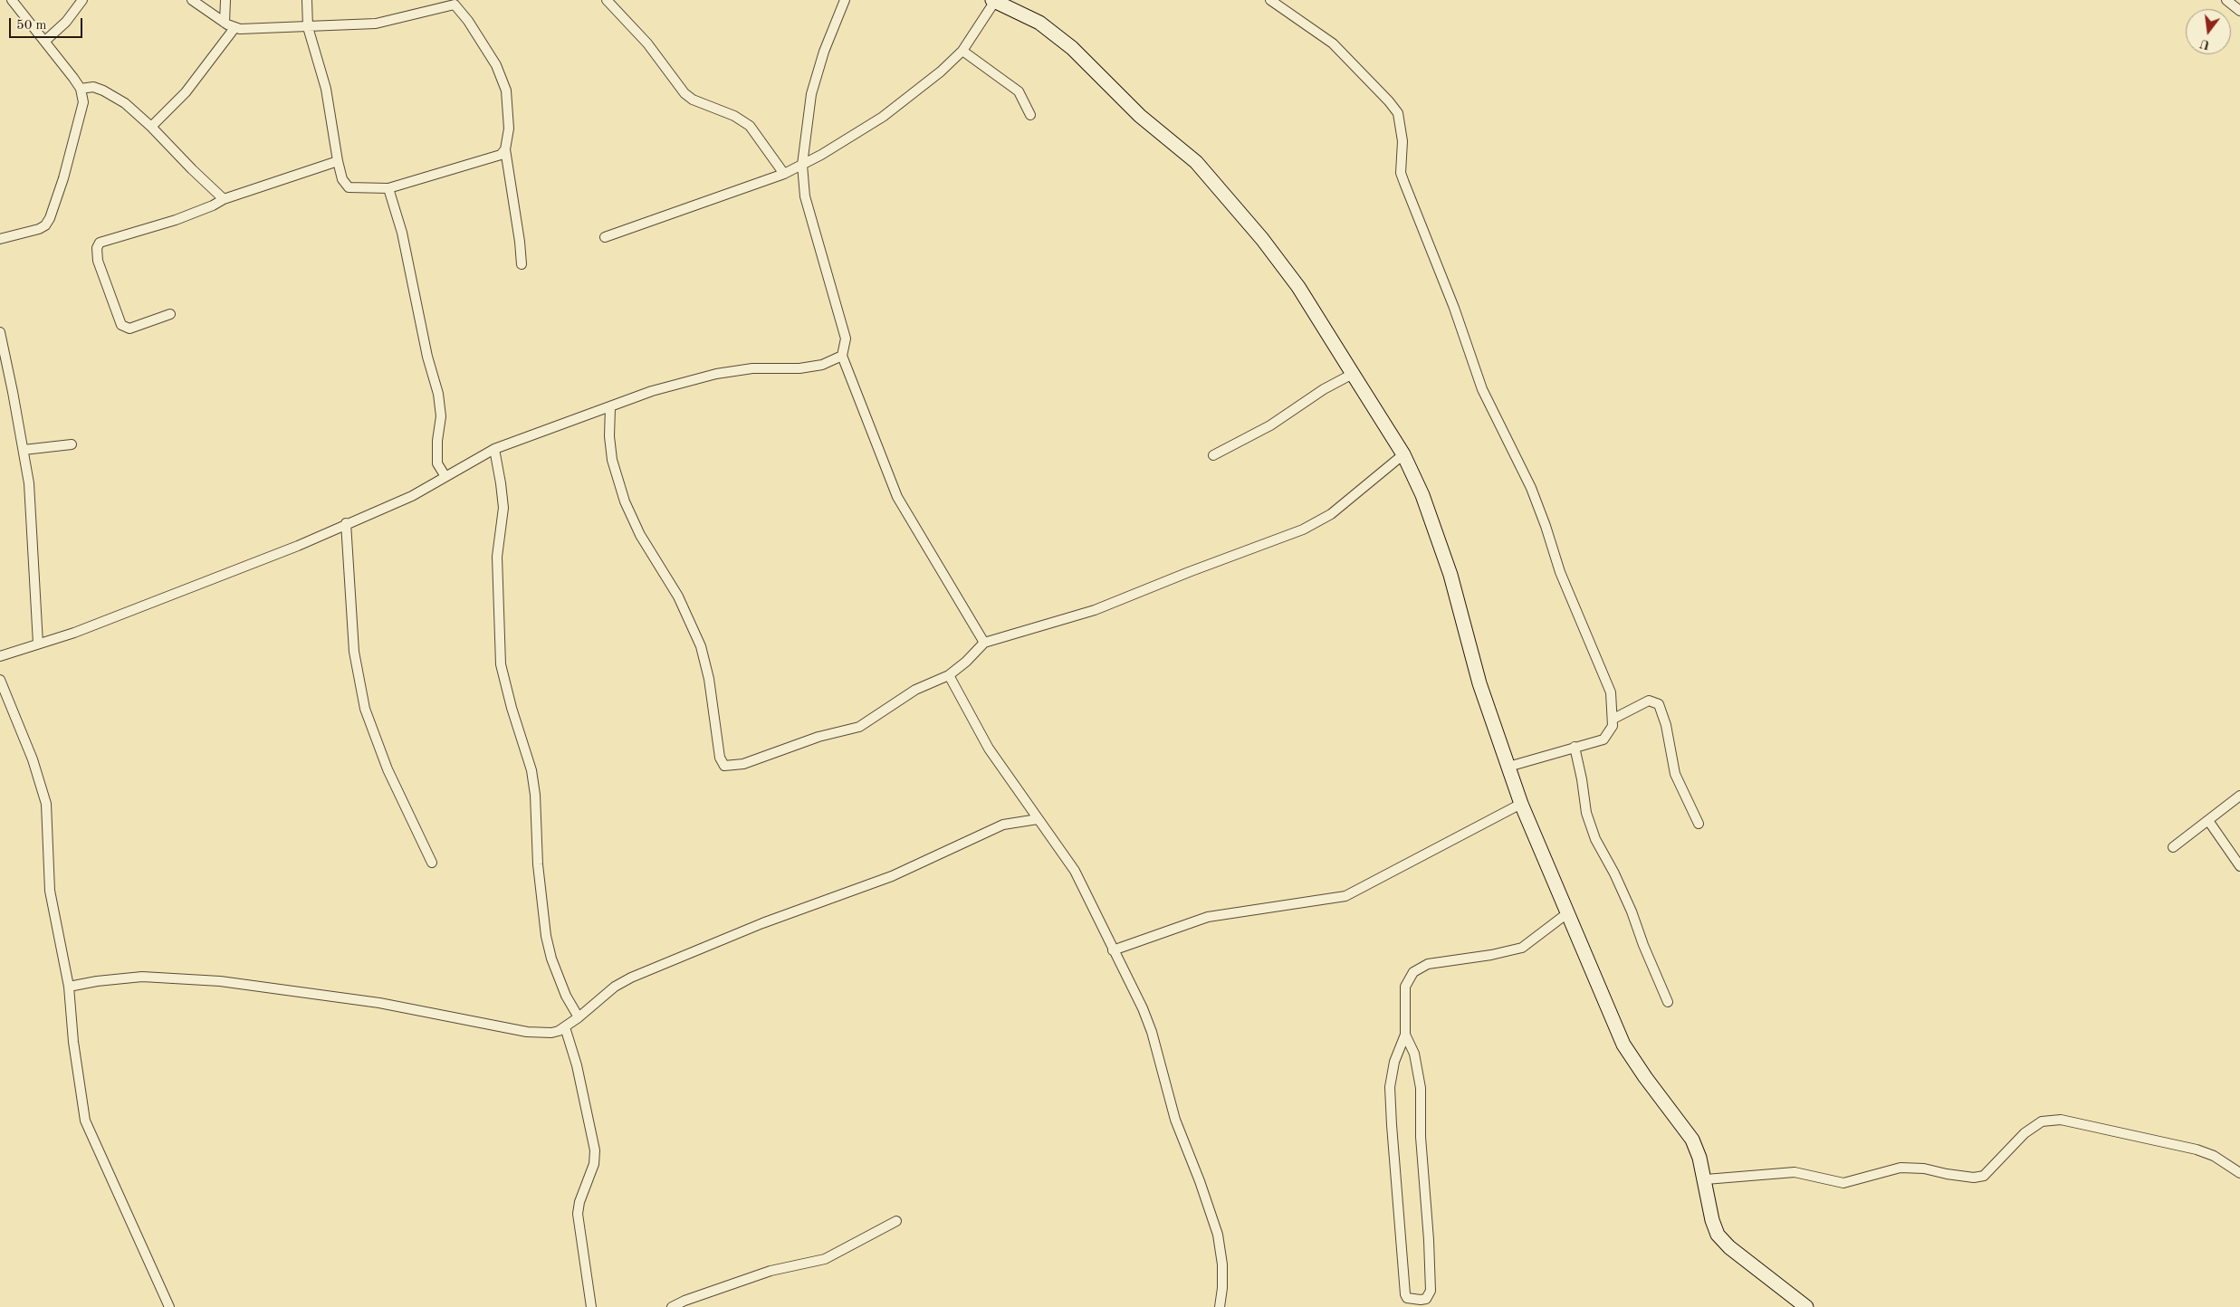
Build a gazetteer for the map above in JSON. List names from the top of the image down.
{
  "scale_bar": "50 m",
  "north": "bottom"
}
